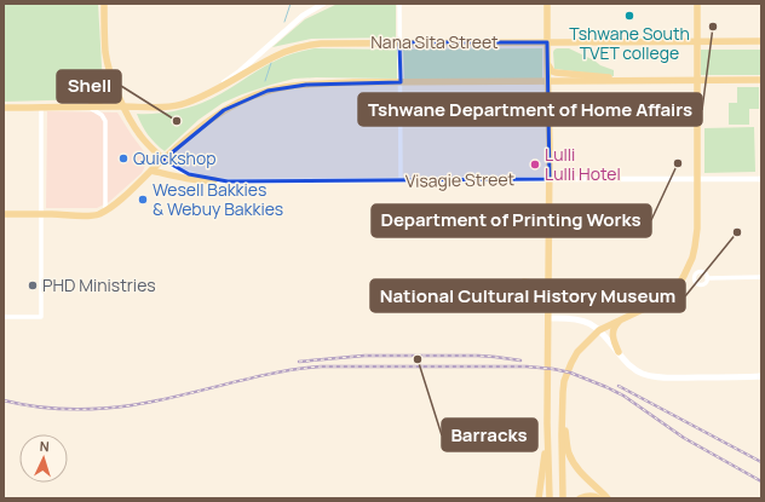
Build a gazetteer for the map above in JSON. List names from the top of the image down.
{
  "streets": {
    "main road": ["Nana Sita Street"],
    "street": ["Visagie Street"]
  },
  "places": [
    "Tshwane South TVET college",
    "Tshwane Department of Home Affairs",
    "Shell",
    "Quickshop",
    "Department of Printing Works",
    "Lulli Lulli Hotel",
    "Wesell Bakkies & Webuy Bakkies",
    "National Cultural History Museum",
    "PHD Ministries",
    "Barracks"
  ],
  "north": "top"
}
